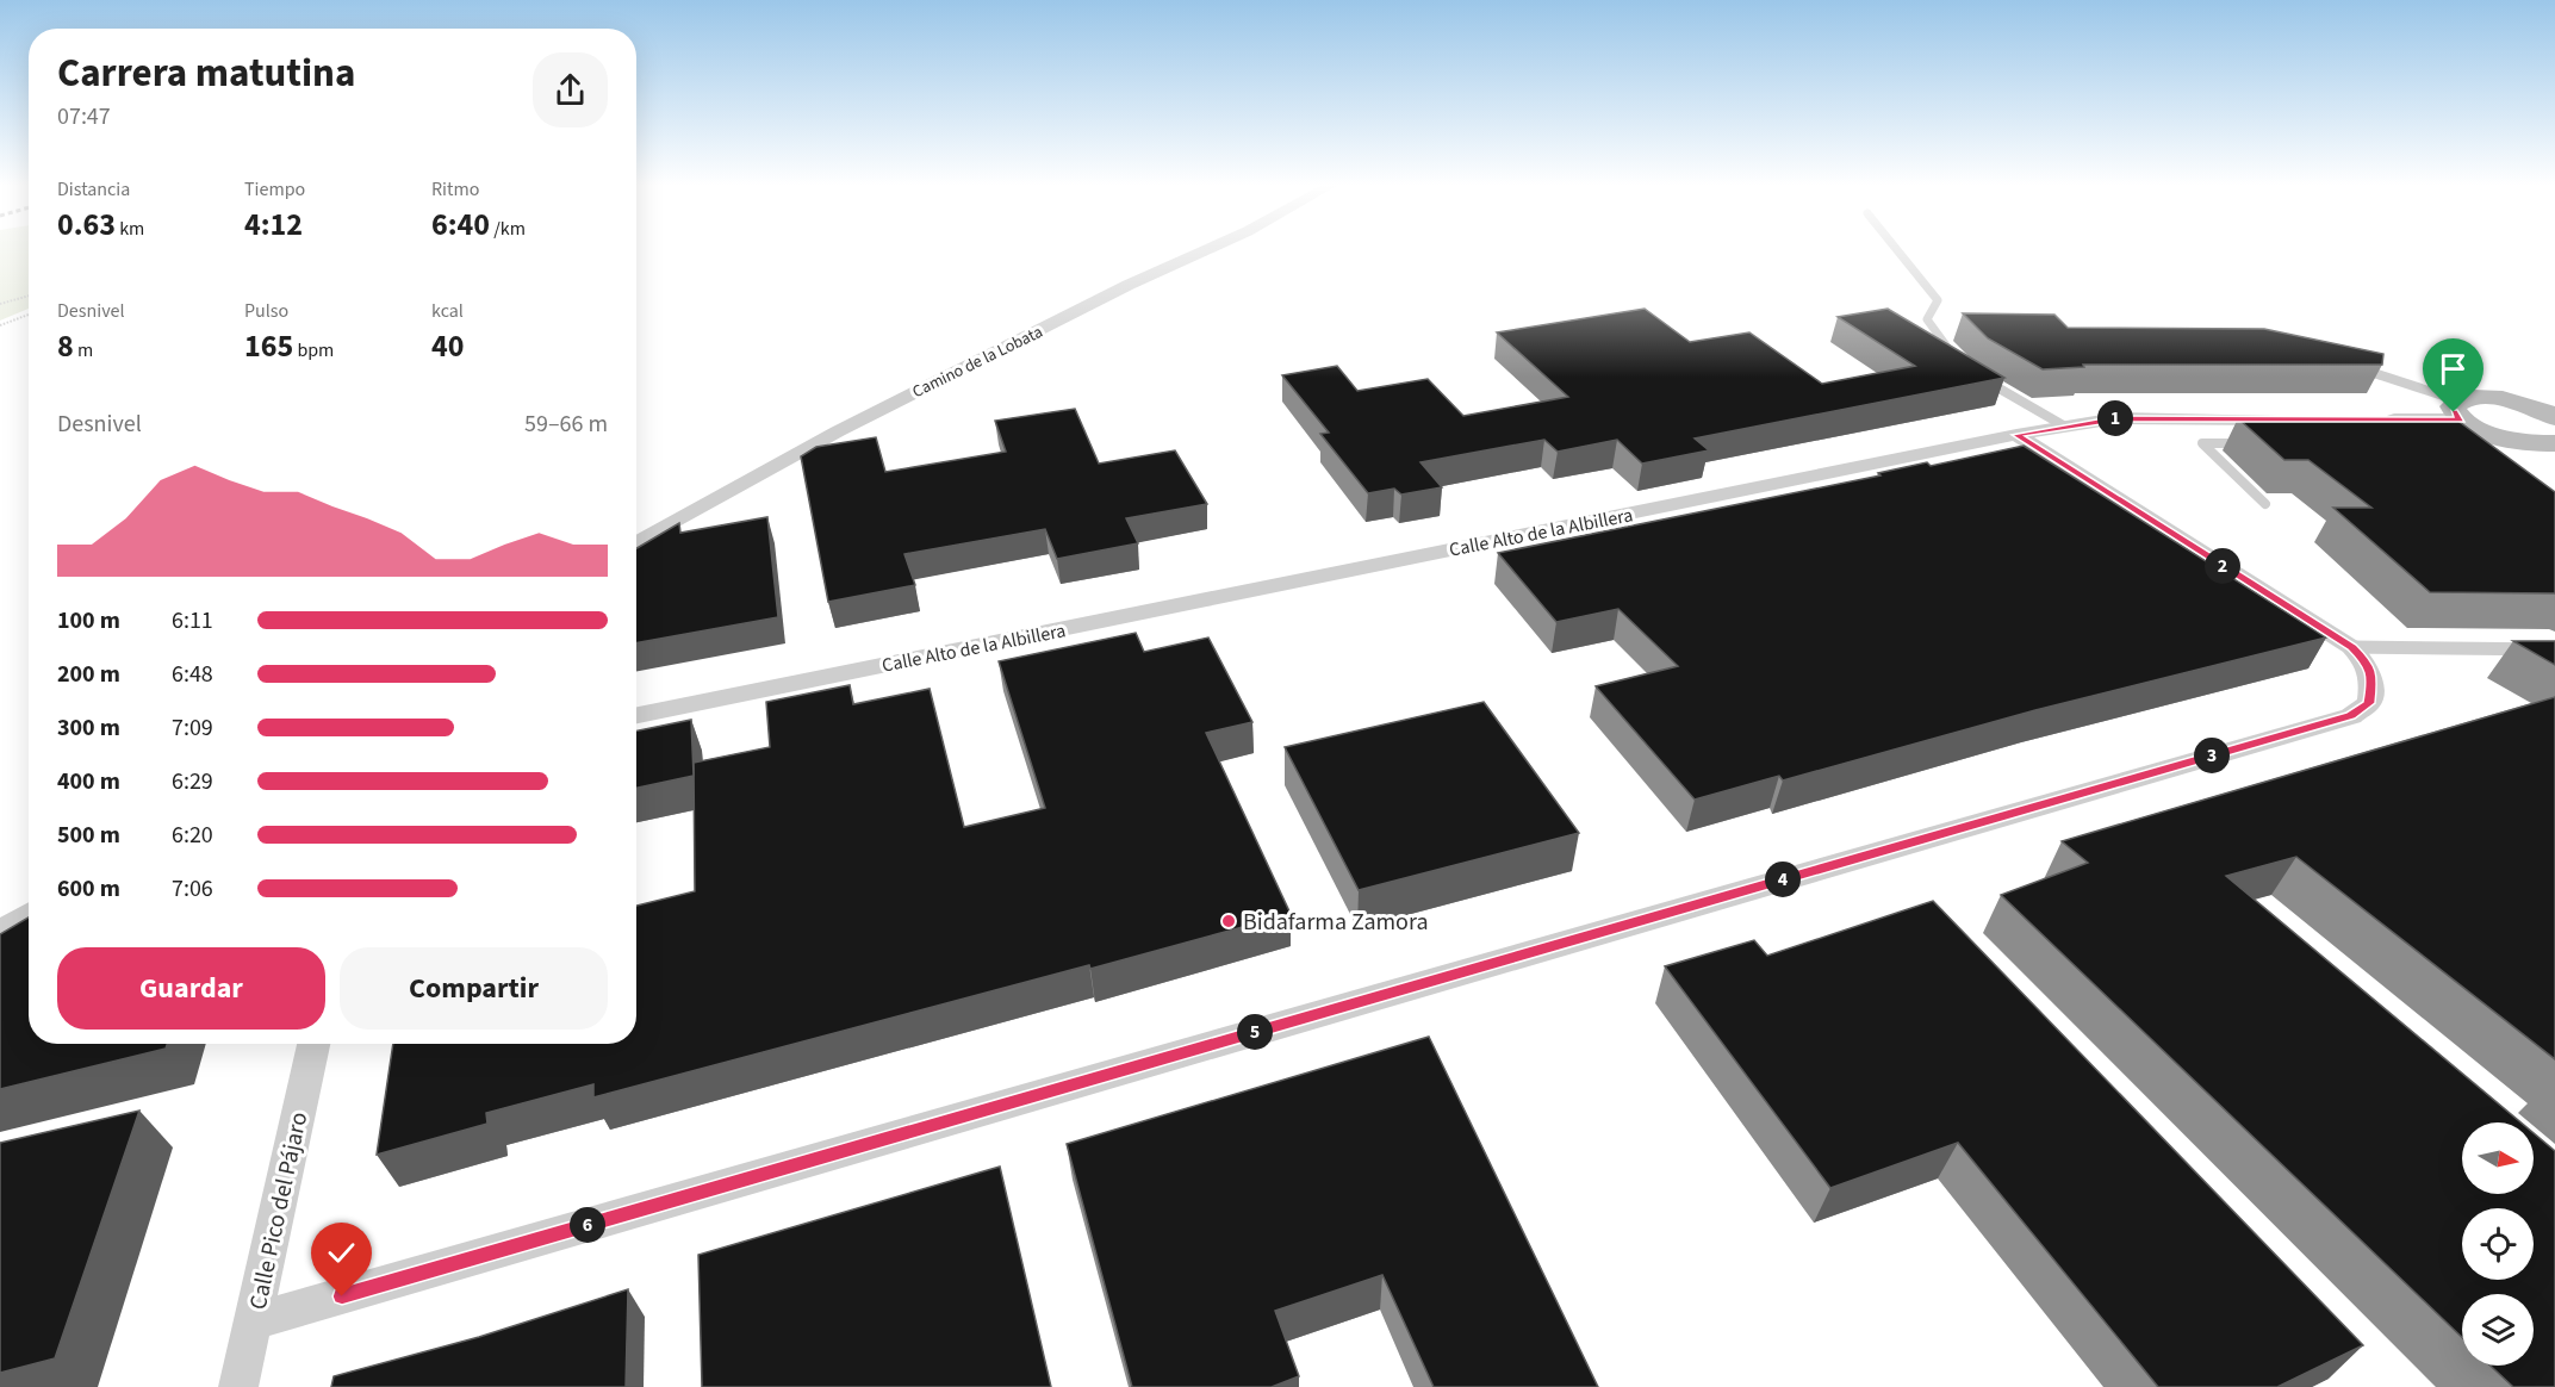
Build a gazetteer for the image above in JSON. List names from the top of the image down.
{
  "streets": {
    "street": ["Camino de la Lobata", "Calle Alto de la Albillera", "Calle Pico del Pájaro"]
  },
  "places": ["Bidafarma Zamora"],
  "north": "right",
  "page": {
    "heading": ["Carrera matutina", "07:47"],
    "stats": [
      ["Distancia", "0.63 km"],
      ["Tiempo", "4:12"],
      ["Ritmo", "6:40 /km"],
      ["Desnivel", "8 m"],
      ["Pulso", "165 bpm"],
      ["kcal", "40"]
    ],
    "chart": ["Desnivel", "59–66 m"],
    "pins": [
      "1",
      "2",
      "3",
      "4",
      "5",
      "6"
    ],
    "list": [
      {
        "name": "100 m",
        "note": "6:11"
      },
      {
        "name": "200 m",
        "note": "6:48"
      },
      {
        "name": "300 m",
        "note": "7:09"
      },
      {
        "name": "400 m",
        "note": "6:29"
      },
      {
        "name": "500 m",
        "note": "6:20"
      },
      {
        "name": "600 m",
        "note": "7:06"
      }
    ],
    "buttons": ["Guardar", "Compartir"]
  }
}
